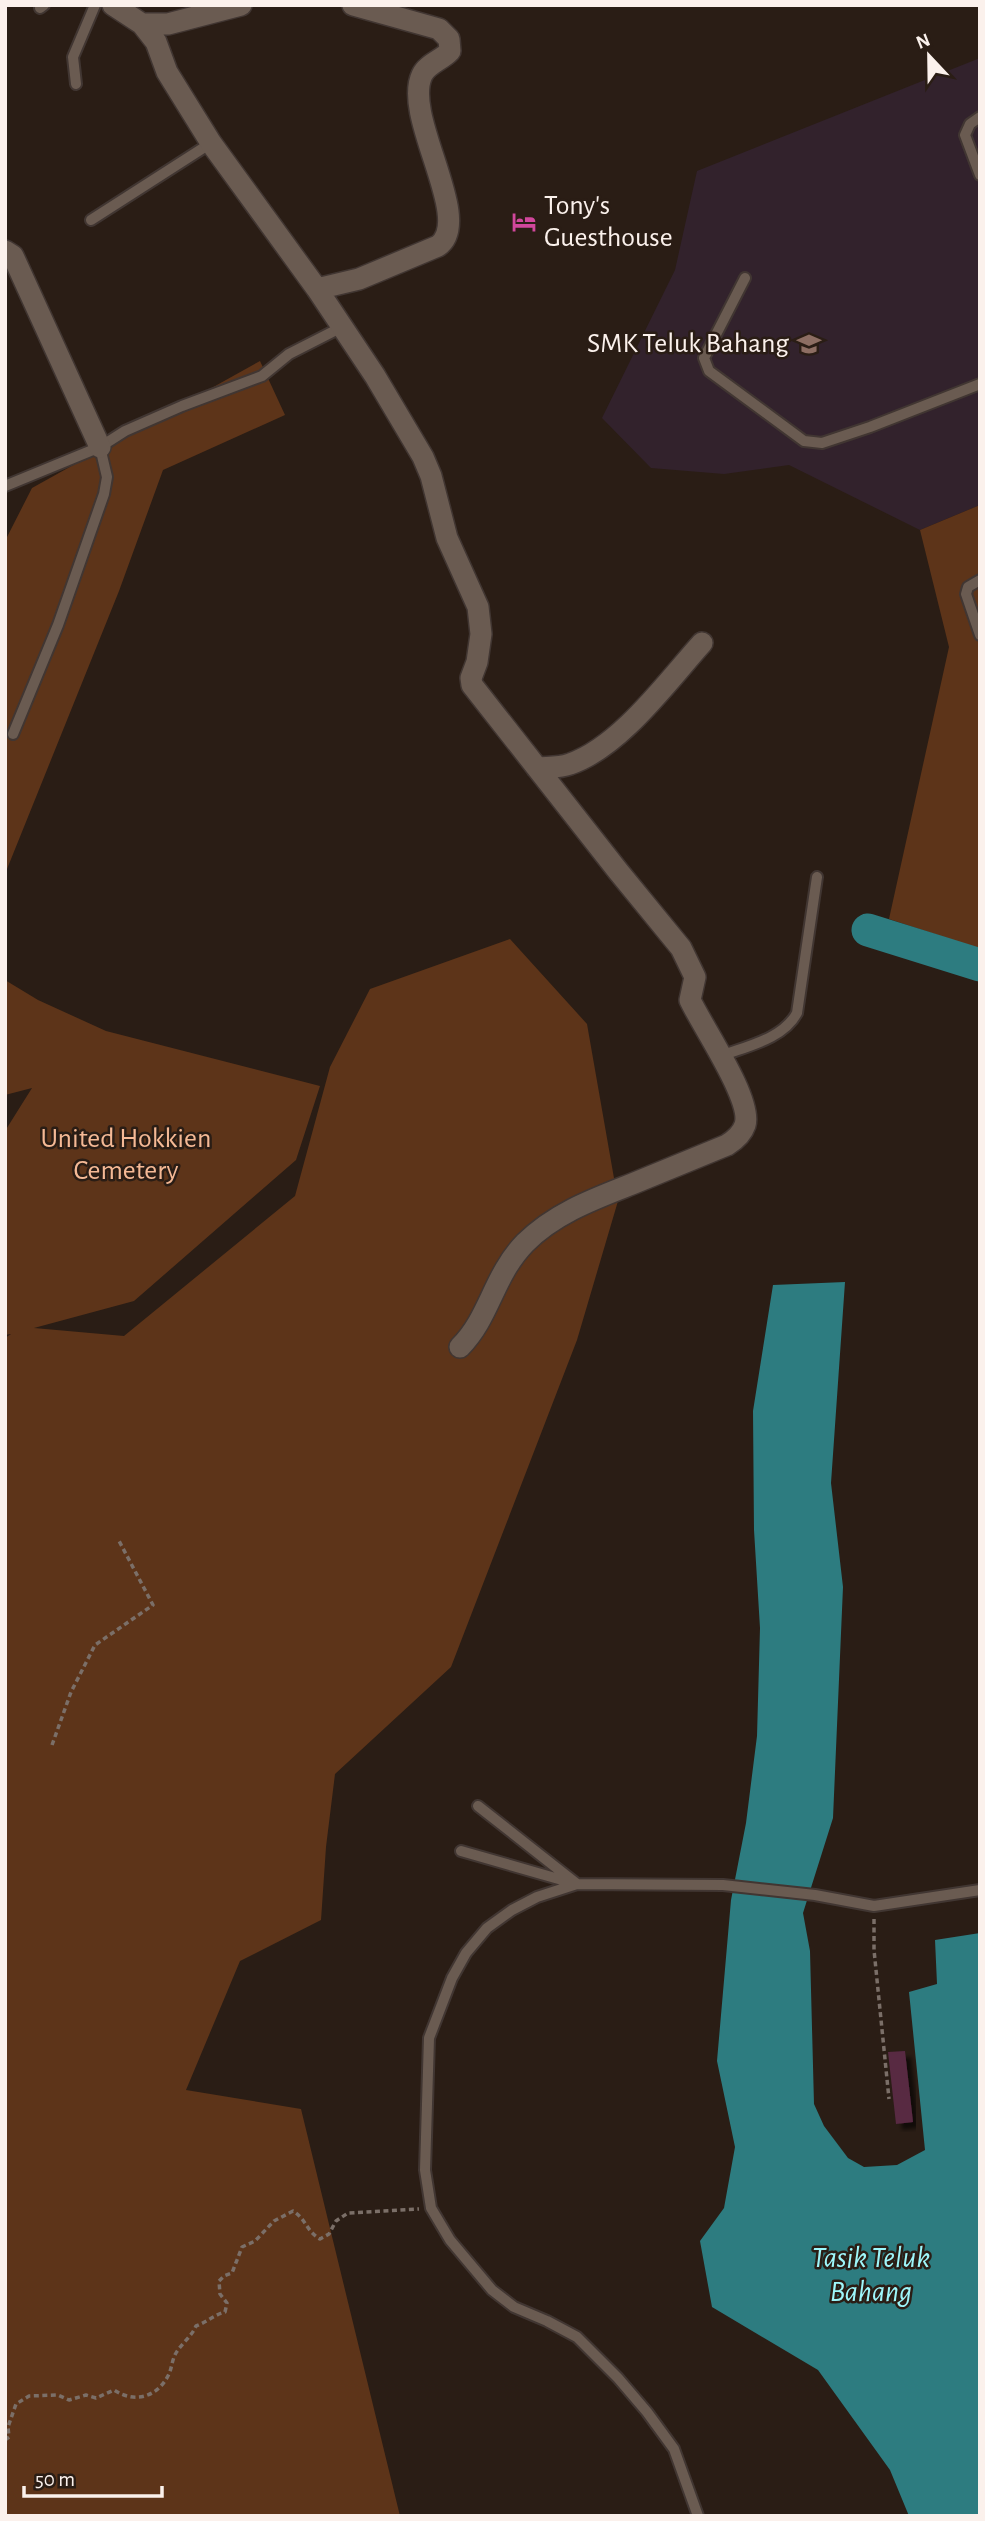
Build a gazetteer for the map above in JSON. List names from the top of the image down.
{
  "water": ["Tasik Teluk Bahang"],
  "parks": ["United Hokkien Cemetery"],
  "places": {
    "hotel": ["Tony's Guesthouse"],
    "school or university": ["SMK Teluk Bahang"]
  },
  "scale_bar": "50 m",
  "north": "top"
}
